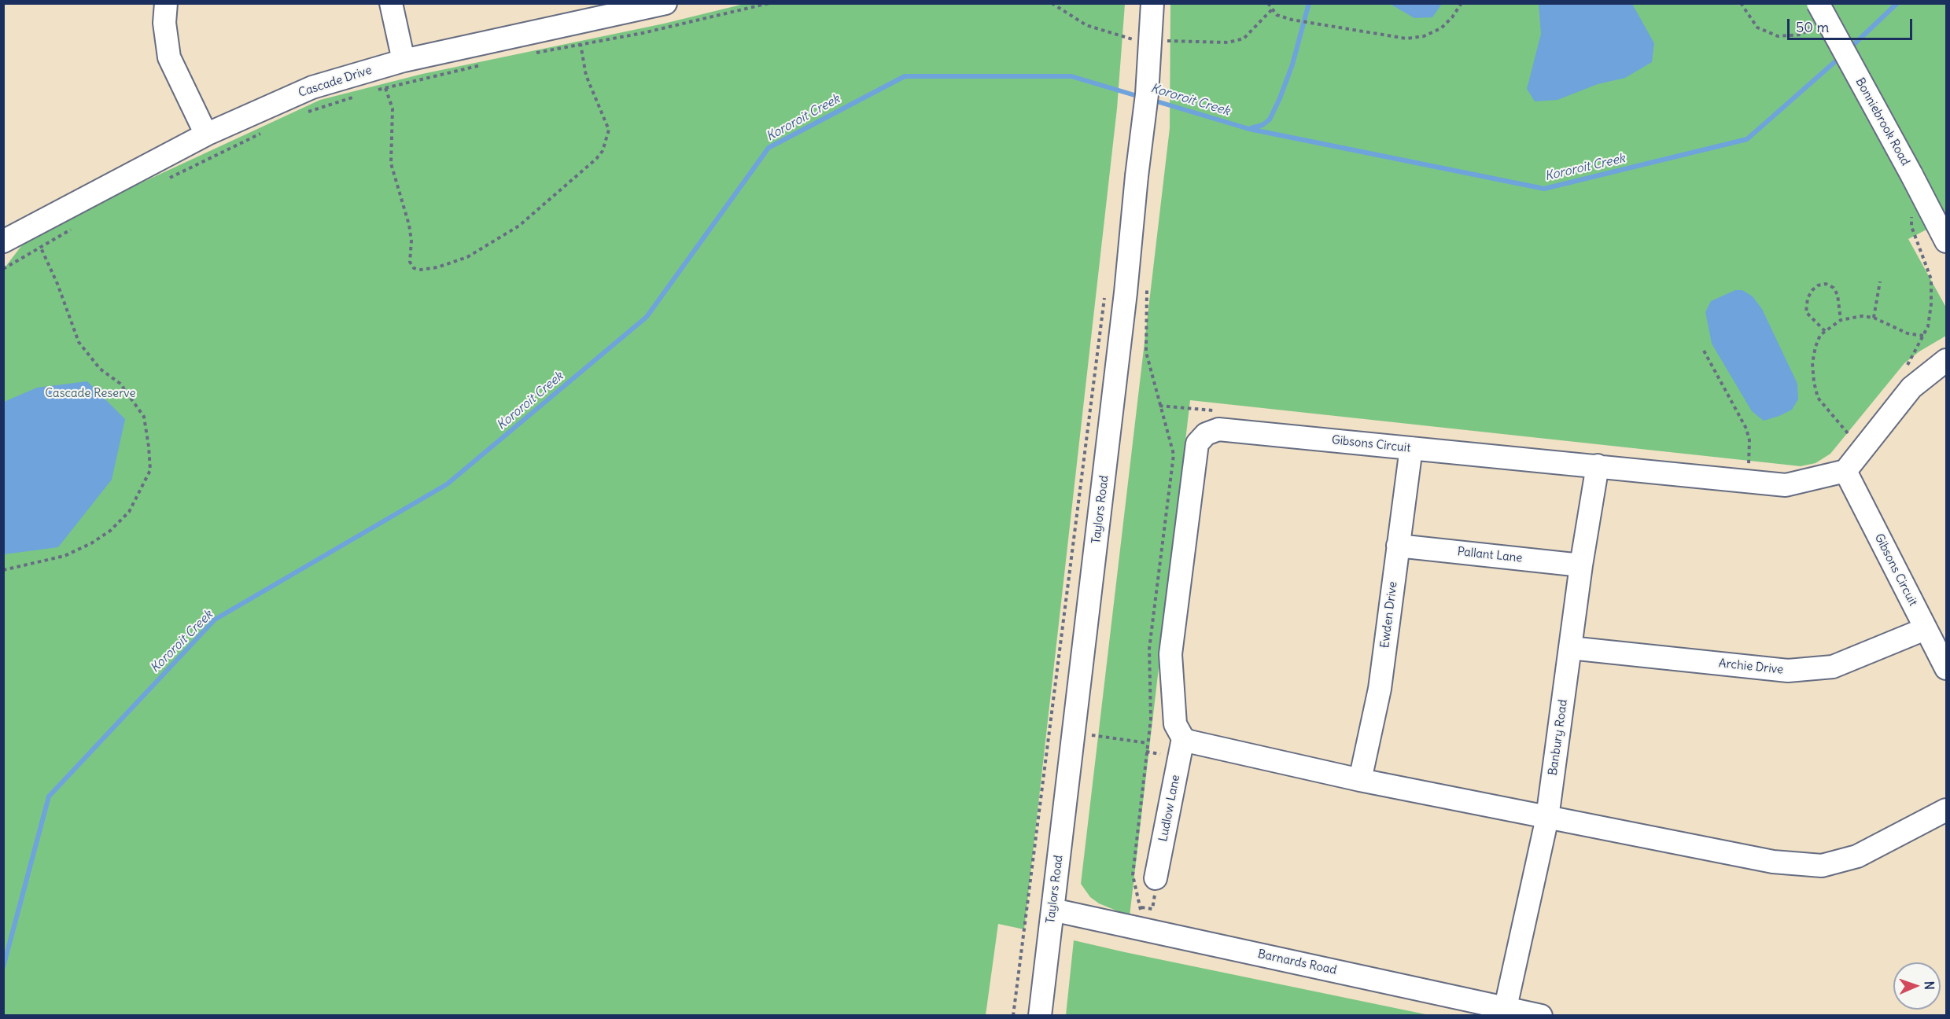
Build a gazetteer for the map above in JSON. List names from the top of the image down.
{
  "streets": {
    "street": [
      "Cascade Drive",
      "Bonniebrook Road",
      "Gibsons Circuit",
      "Taylors Road",
      "Pallant Lane",
      "Ewden Drive",
      "Archie Drive",
      "Banbury Road",
      "Ludlow Lane",
      "Barnards Road"
    ]
  },
  "crossings": [
    ["Gibsons Circuit", "Ewden Drive"],
    ["Gibsons Circuit", "Archie Drive"],
    ["Gibsons Circuit", "Banbury Road"],
    ["Taylors Road", "Barnards Road"],
    ["Pallant Lane", "Ewden Drive"],
    ["Pallant Lane", "Banbury Road"],
    ["Archie Drive", "Banbury Road"],
    ["Banbury Road", "Barnards Road"]
  ],
  "water": ["Kororoit Creek"],
  "parks": ["Cascade Reserve"],
  "scale_bar": "50 m",
  "north": "right"
}
